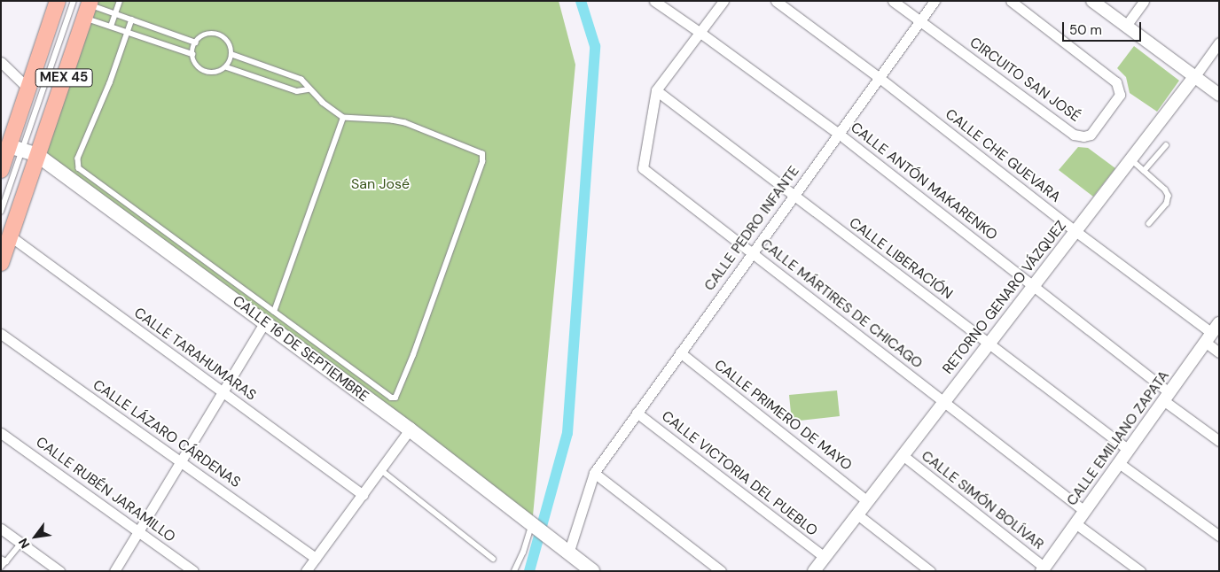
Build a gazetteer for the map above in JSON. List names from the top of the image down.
{
  "streets": {
    "main road": ["MEX 45", "CALLE 16 DE SEPTIEMBRE"],
    "street": [
      "CIRCUITO SAN JOSÉ",
      "CALLE CHE GUEVARA",
      "CALLE ANTÓN MAKARENKO",
      "CALLE PEDRO INFANTE",
      "CALLE LIBERACIÓN",
      "RETORNO GENARO VÁZQUEZ",
      "CALLE MÁRTIRES DE CHICAGO",
      "CALLE TARAHUMARAS",
      "CALLE PRIMERO DE MAYO",
      "CALLE LÁZARO CÁRDENAS",
      "CALLE EMILIANO ZAPATA",
      "CALLE VICTORIA DEL PUEBLO",
      "CALLE RUBÉN JARAMILLO",
      "CALLE SIMÓN BOLÍVAR"
    ]
  },
  "crossings": [
    ["MEX 45", "CALLE 16 DE SEPTIEMBRE"],
    ["MEX 45", "CALLE TARAHUMARAS"],
    ["CIRCUITO SAN JOSÉ", "CALLE PEDRO INFANTE"],
    ["CALLE CHE GUEVARA", "CALLE PEDRO INFANTE"],
    ["CALLE CHE GUEVARA", "RETORNO GENARO VÁZQUEZ"],
    ["CALLE CHE GUEVARA", "CALLE EMILIANO ZAPATA"],
    ["CALLE ANTÓN MAKARENKO", "CALLE PEDRO INFANTE"],
    ["CALLE ANTÓN MAKARENKO", "RETORNO GENARO VÁZQUEZ"],
    ["CALLE ANTÓN MAKARENKO", "CALLE EMILIANO ZAPATA"],
    ["CALLE PEDRO INFANTE", "CALLE LIBERACIÓN"],
    ["CALLE PEDRO INFANTE", "CALLE MÁRTIRES DE CHICAGO"],
    ["CALLE PEDRO INFANTE", "CALLE 16 DE SEPTIEMBRE"],
    ["CALLE PEDRO INFANTE", "CALLE PRIMERO DE MAYO"],
    ["CALLE PEDRO INFANTE", "CALLE VICTORIA DEL PUEBLO"],
    ["CALLE LIBERACIÓN", "RETORNO GENARO VÁZQUEZ"],
    ["CALLE LIBERACIÓN", "CALLE MÁRTIRES DE CHICAGO"],
    ["CALLE LIBERACIÓN", "CALLE EMILIANO ZAPATA"],
    ["RETORNO GENARO VÁZQUEZ", "CALLE MÁRTIRES DE CHICAGO"],
    ["RETORNO GENARO VÁZQUEZ", "CALLE PRIMERO DE MAYO"],
    ["RETORNO GENARO VÁZQUEZ", "CALLE VICTORIA DEL PUEBLO"],
    ["RETORNO GENARO VÁZQUEZ", "CALLE SIMÓN BOLÍVAR"],
    ["CALLE MÁRTIRES DE CHICAGO", "CALLE EMILIANO ZAPATA"],
    ["CALLE EMILIANO ZAPATA", "CALLE SIMÓN BOLÍVAR"]
  ],
  "parks": ["San José"],
  "scale_bar": "50 m",
  "north": "bottom left"
}
